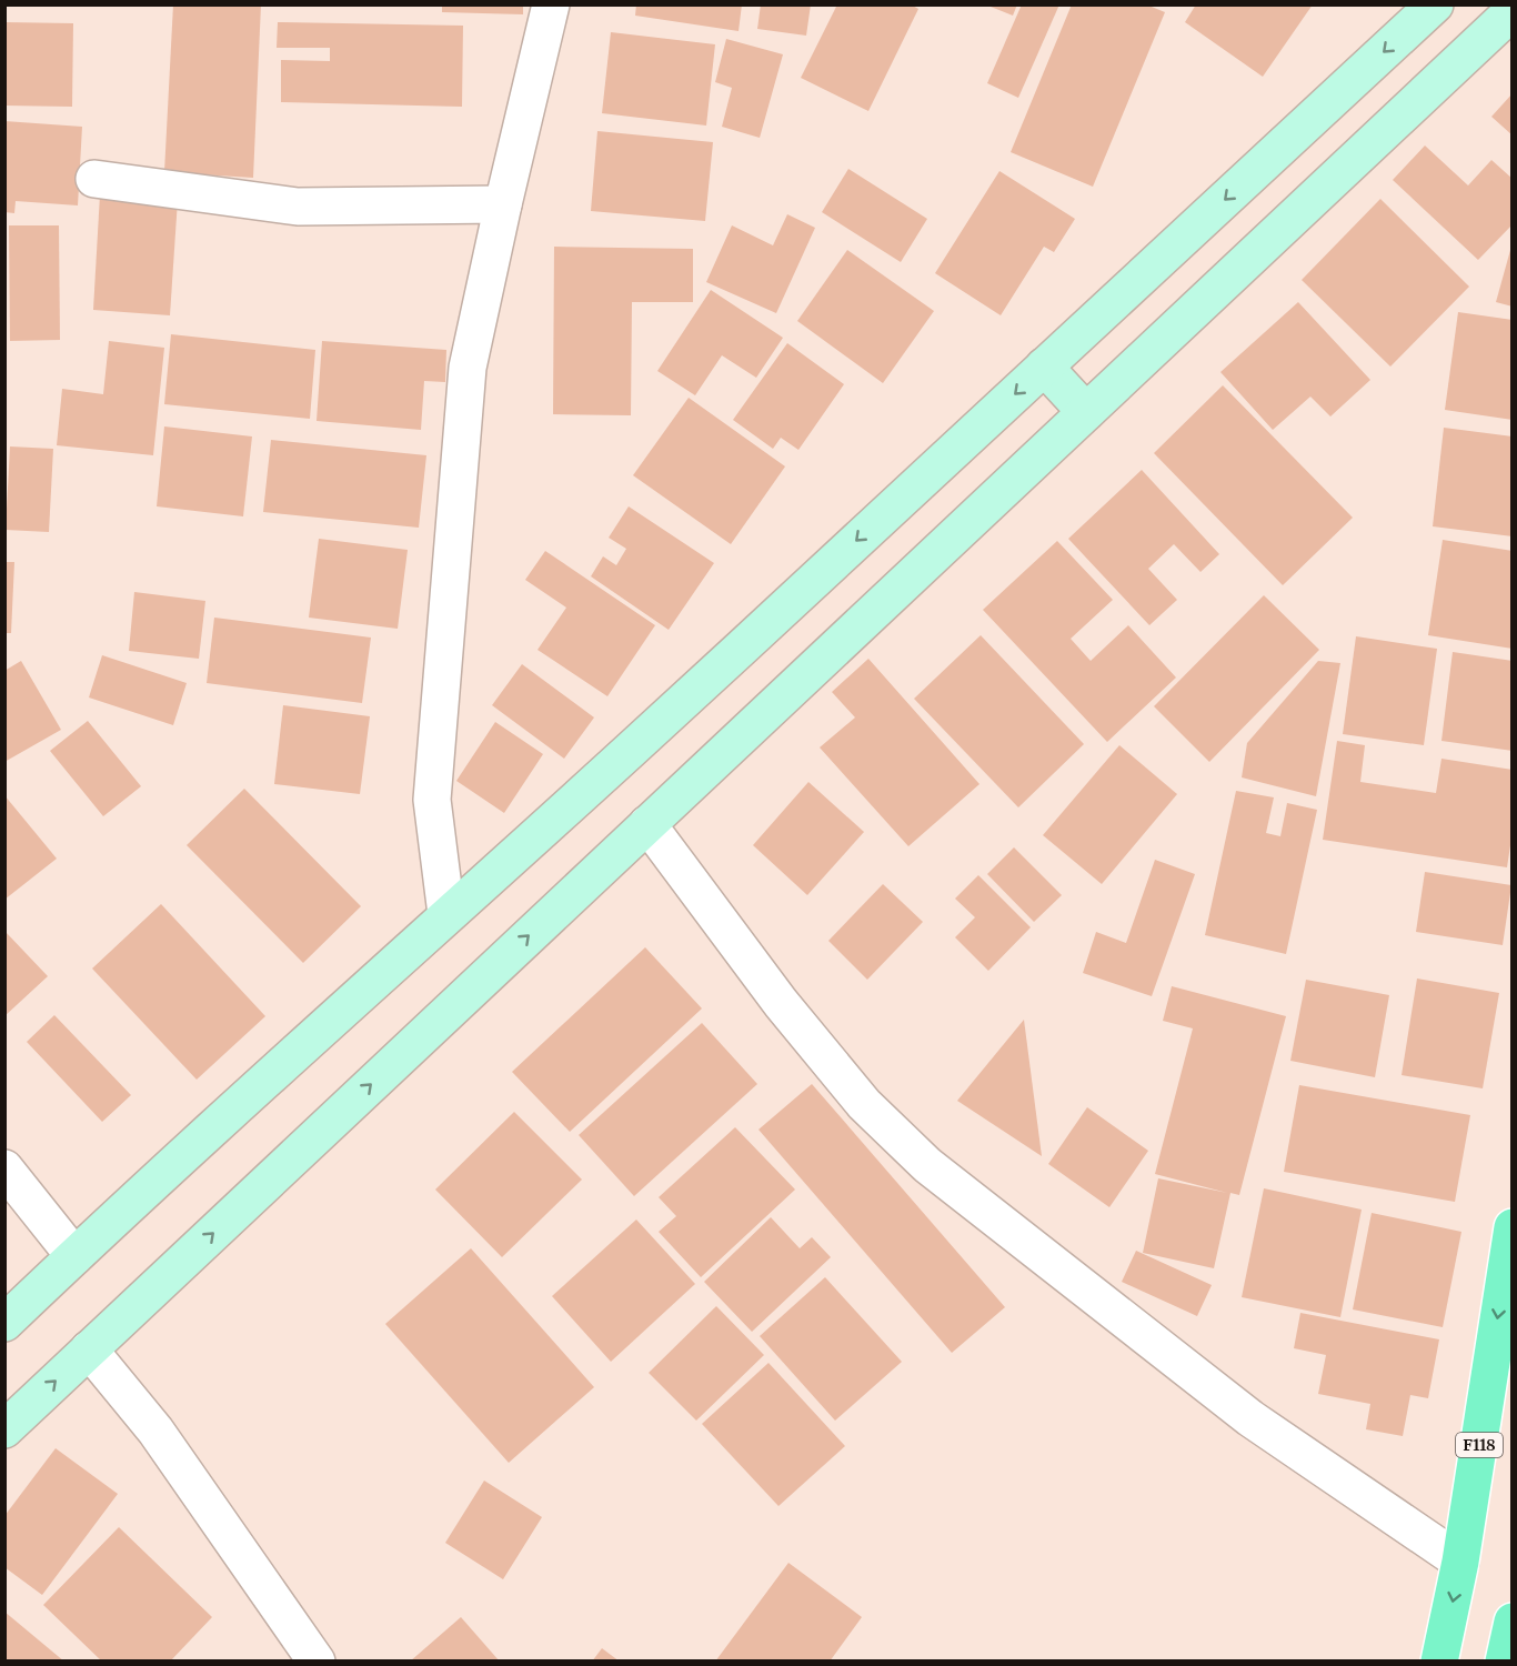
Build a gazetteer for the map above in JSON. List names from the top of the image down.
{
  "streets": {
    "main road": ["F118"]
  }
}
